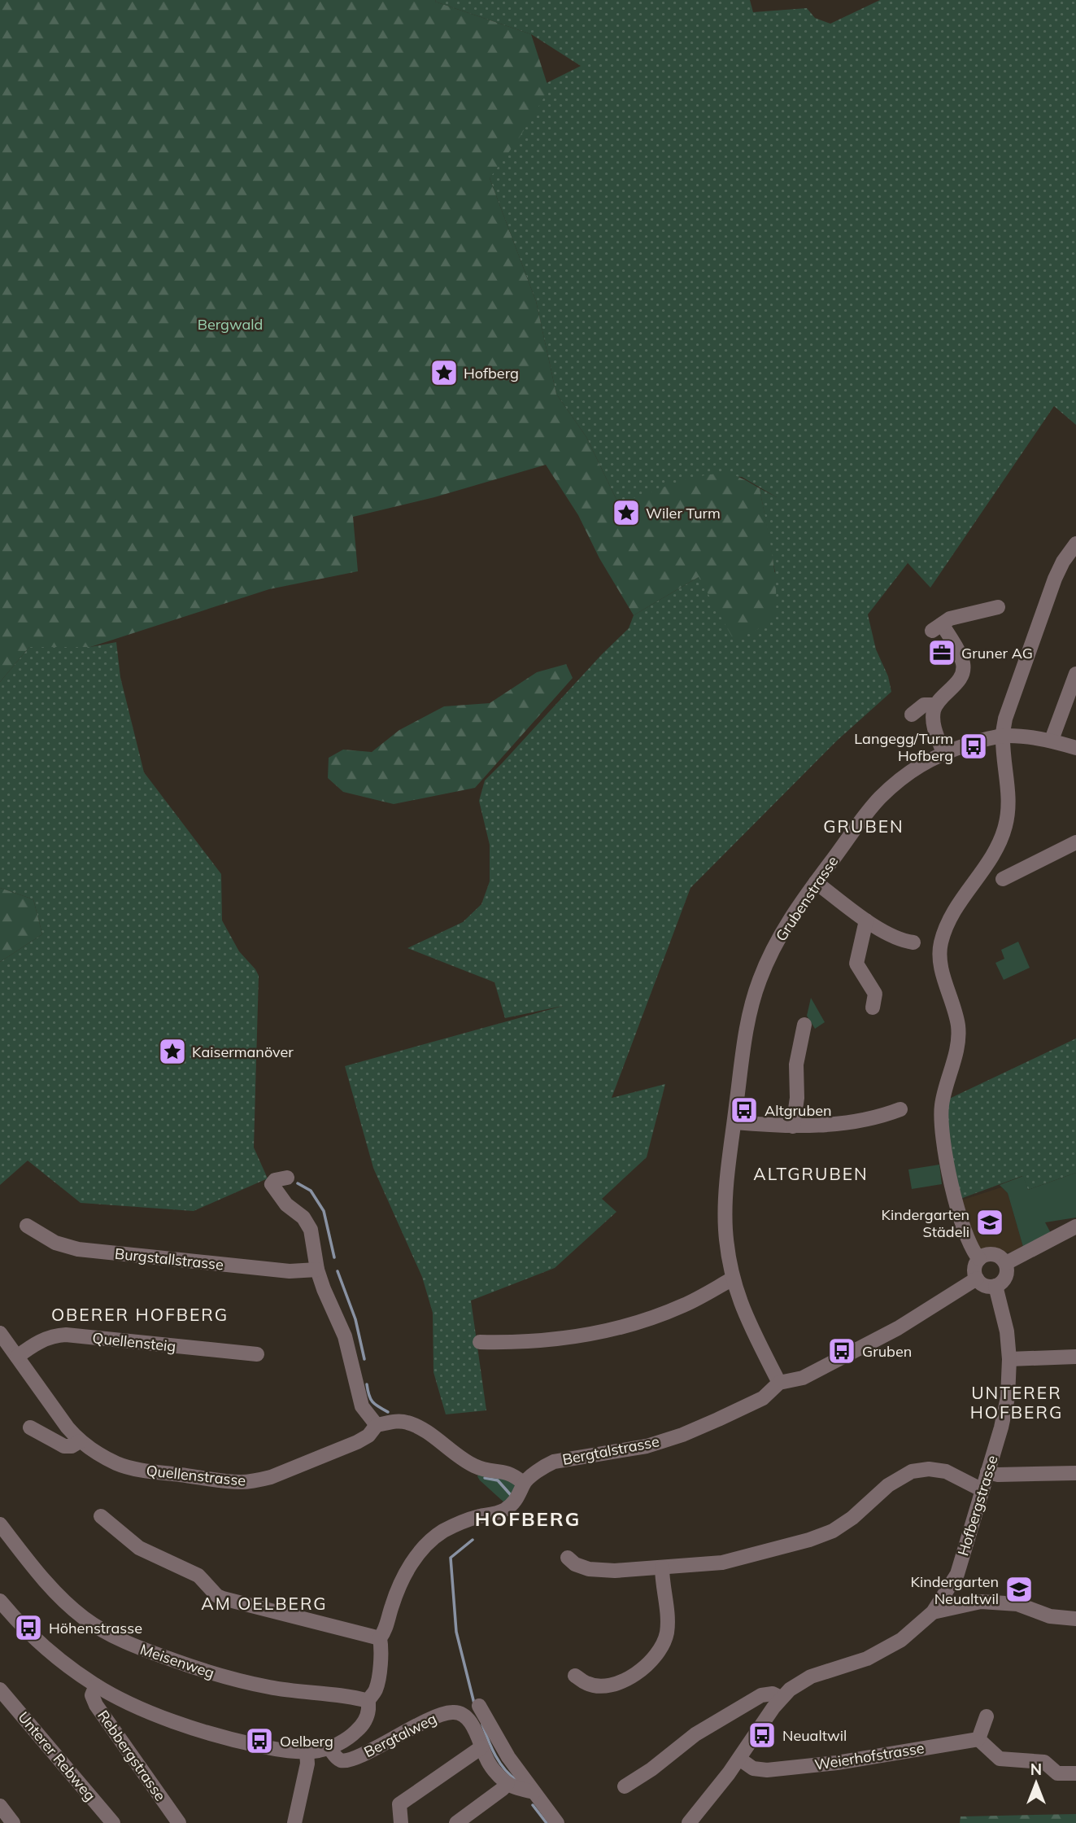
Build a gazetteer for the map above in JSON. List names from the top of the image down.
{
  "streets": {
    "street": [
      "Grubenstrasse",
      "Burgstallstrasse",
      "Quellensteig",
      "Bergtalstrasse",
      "Quellenstrasse",
      "Hofbergstrasse",
      "Meisenweg",
      "Bergtalweg",
      "Rebbergstrasse",
      "Unterer Rebweg",
      "Weierhofstrasse"
    ]
  },
  "crossings": [
    ["Grubenstrasse", "Bergtalstrasse"],
    ["Quellensteig", "Quellenstrasse"],
    ["Bergtalstrasse", "Hofbergstrasse"],
    ["Bergtalstrasse", "Meisenweg"],
    ["Bergtalstrasse", "Bergtalweg"],
    ["Hofbergstrasse", "Weierhofstrasse"]
  ],
  "districts": [
    "GRUBEN",
    "ALTGRUBEN",
    "OBERER HOFBERG",
    "UNTERER HOFBERG",
    "HOFBERG",
    "AM OELBERG"
  ],
  "parks": ["Bergwald"],
  "places": {
    "place": ["Hofberg", "Wiler Turm", "Kaisermanöver"],
    "office": ["Gruner AG"],
    "bus stop": [
      "Langegg/Turm Hofberg",
      "Altgruben",
      "Gruben",
      "Höhenstrasse",
      "Neualtwil",
      "Oelberg"
    ],
    "school or university": ["Kindergarten Städeli", "Kindergarten Neualtwil"]
  },
  "north": "top"
}
